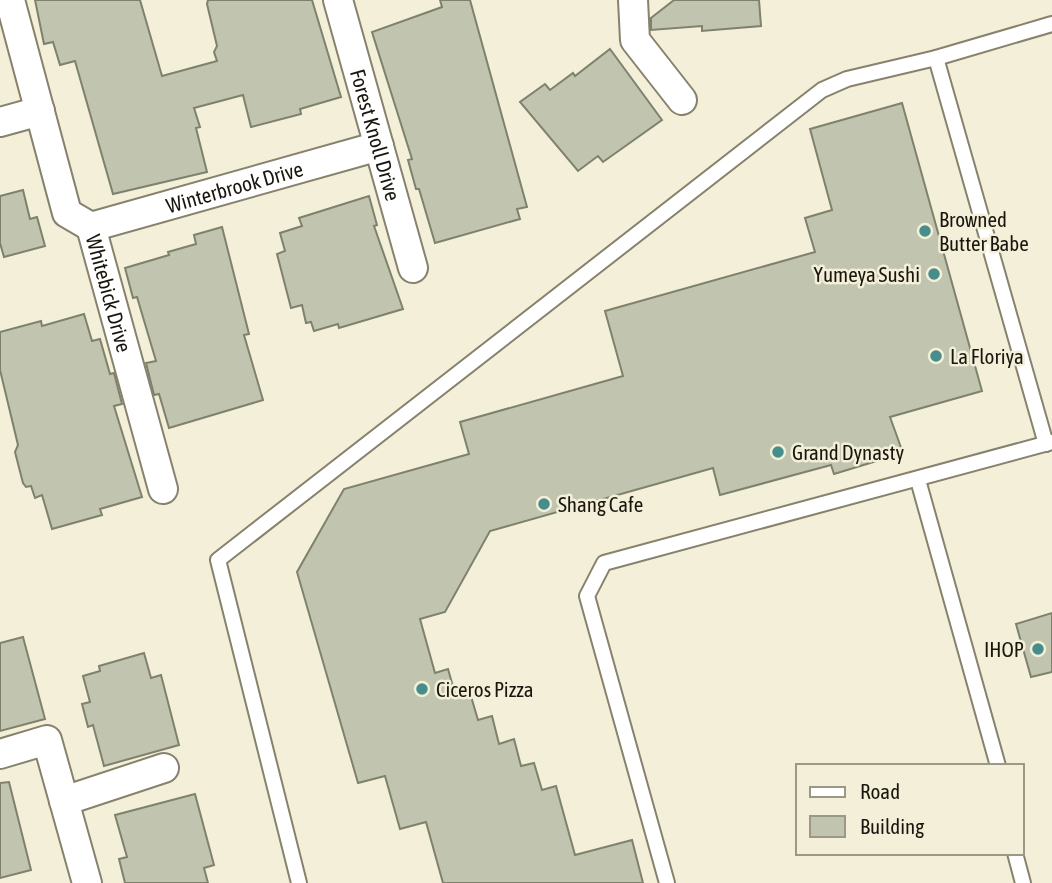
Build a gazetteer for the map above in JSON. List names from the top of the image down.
{
  "streets": {
    "street": ["Forest Knoll Drive", "Winterbrook Drive", "Whitebick Drive"]
  },
  "crossings": [
    ["Forest Knoll Drive", "Winterbrook Drive"],
    ["Winterbrook Drive", "Whitebick Drive"]
  ],
  "places": [
    "Browned Butter Babe",
    "Yumeya Sushi",
    "La Floriya",
    "Grand Dynasty",
    "Shang Cafe",
    "IHOP",
    "Ciceros Pizza"
  ],
  "legend": ["Road", "Building"]
}
